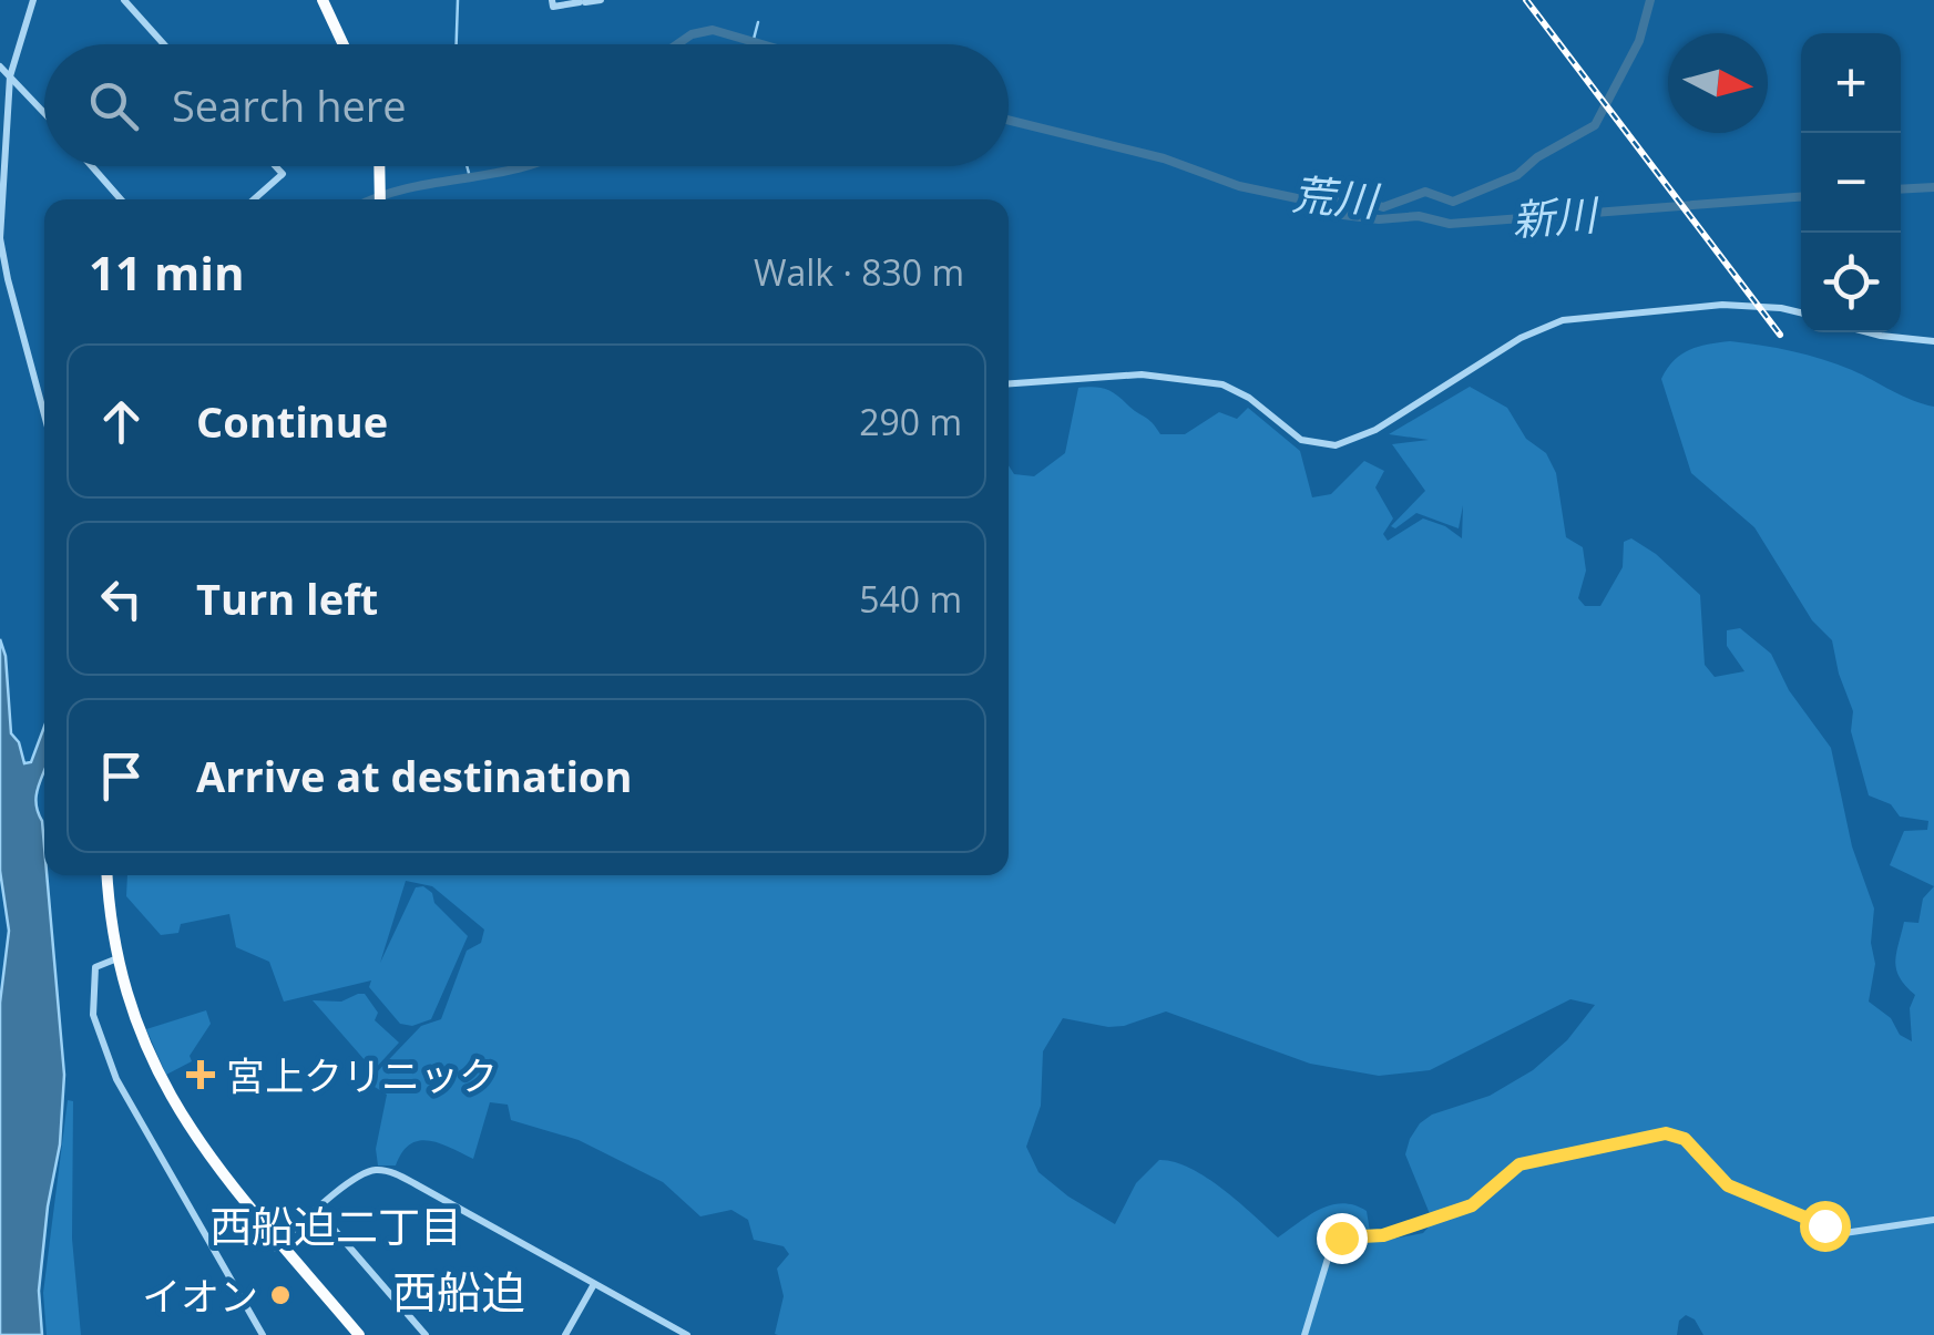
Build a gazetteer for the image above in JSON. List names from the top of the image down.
{
  "districts": ["西船迫二丁目", "西船迫"],
  "water": ["荒川", "新川"],
  "places": {
    "health": ["宮上クリニック"],
    "other": ["イオン"]
  },
  "north": "right",
  "page": {
    "map_buttons": ["+", "−"],
    "search": "Search here",
    "heading": ["11 min", "Walk · 830 m"],
    "list": [
      ["Continue", "290 m"],
      ["Turn left", "540 m"],
      "Arrive at destination"
    ]
  }
}
